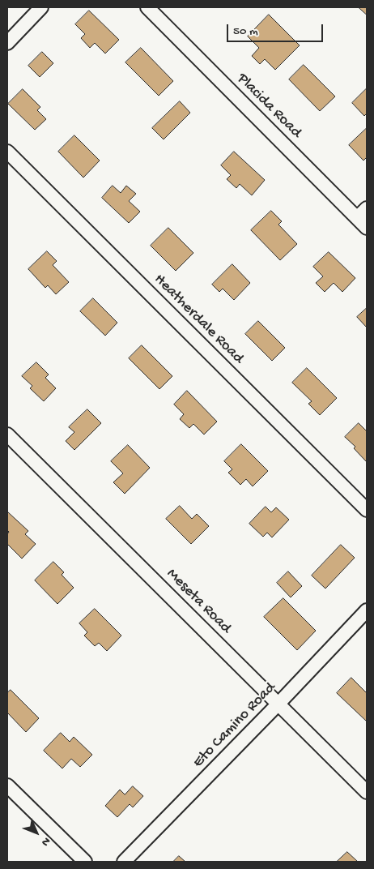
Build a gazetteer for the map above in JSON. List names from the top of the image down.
{
  "streets": {
    "street": [
      "Placida Road",
      "Heatherdale Road",
      "Meseta Road",
      "Eto Camino Road"
    ]
  },
  "crossings": [
    ["Meseta Road", "Eto Camino Road"]
  ],
  "scale_bar": "50 m",
  "north": "bottom right"
}
